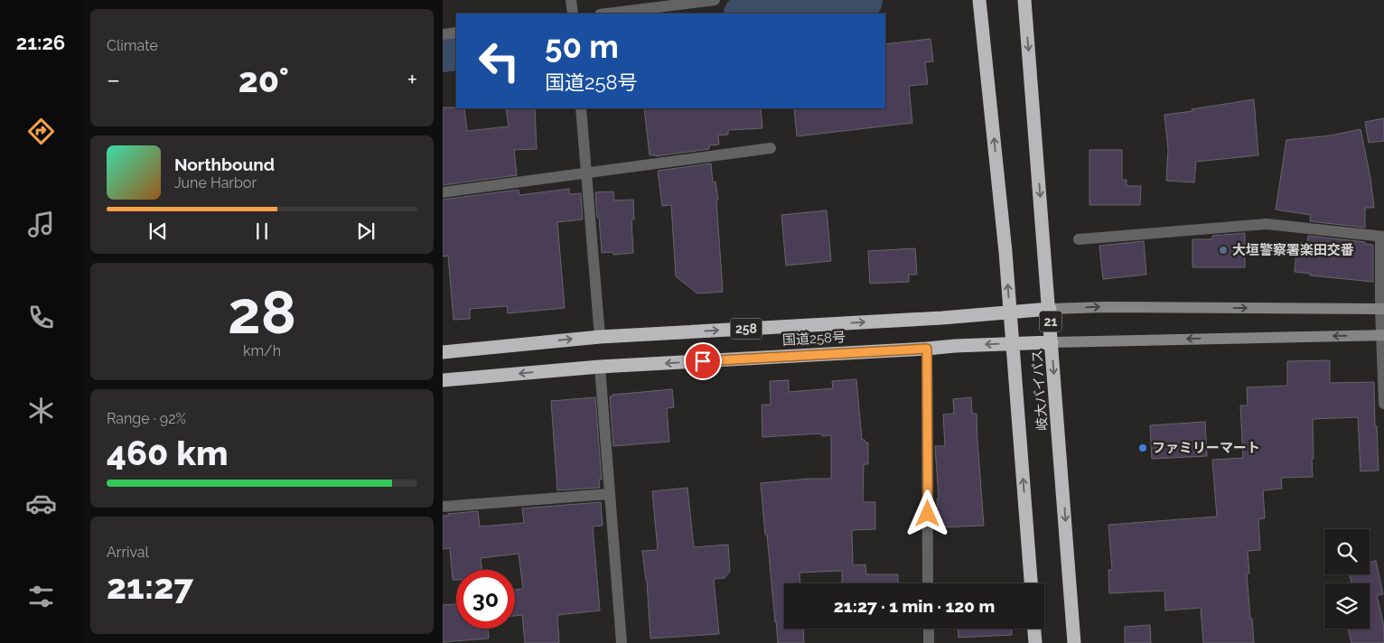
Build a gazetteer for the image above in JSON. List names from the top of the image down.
{
  "streets": {
    "highway": [
      "21",
      "258",
      "国道258号",
      "岐大バイパス"
    ]
  },
  "crossings": [
    ["国道258号", "岐大バイパス"]
  ],
  "places": ["大垣警察署楽田交番", "ファミリーマート"],
  "page": {
    "tabs": "21:26",
    "tile": [
      "Climate",
      ["28", "km/h"],
      ["Range · 92%", "460 km"],
      ["Arrival", "21:27"]
    ],
    "turn": ["50 m", "国道258号"],
    "heat": ["−", "20°", "+"],
    "song": ["Northbound", "June Harbor"],
    "limit": "30",
    "trip": "21:27 · 1 min · 120 m"
  }
}
